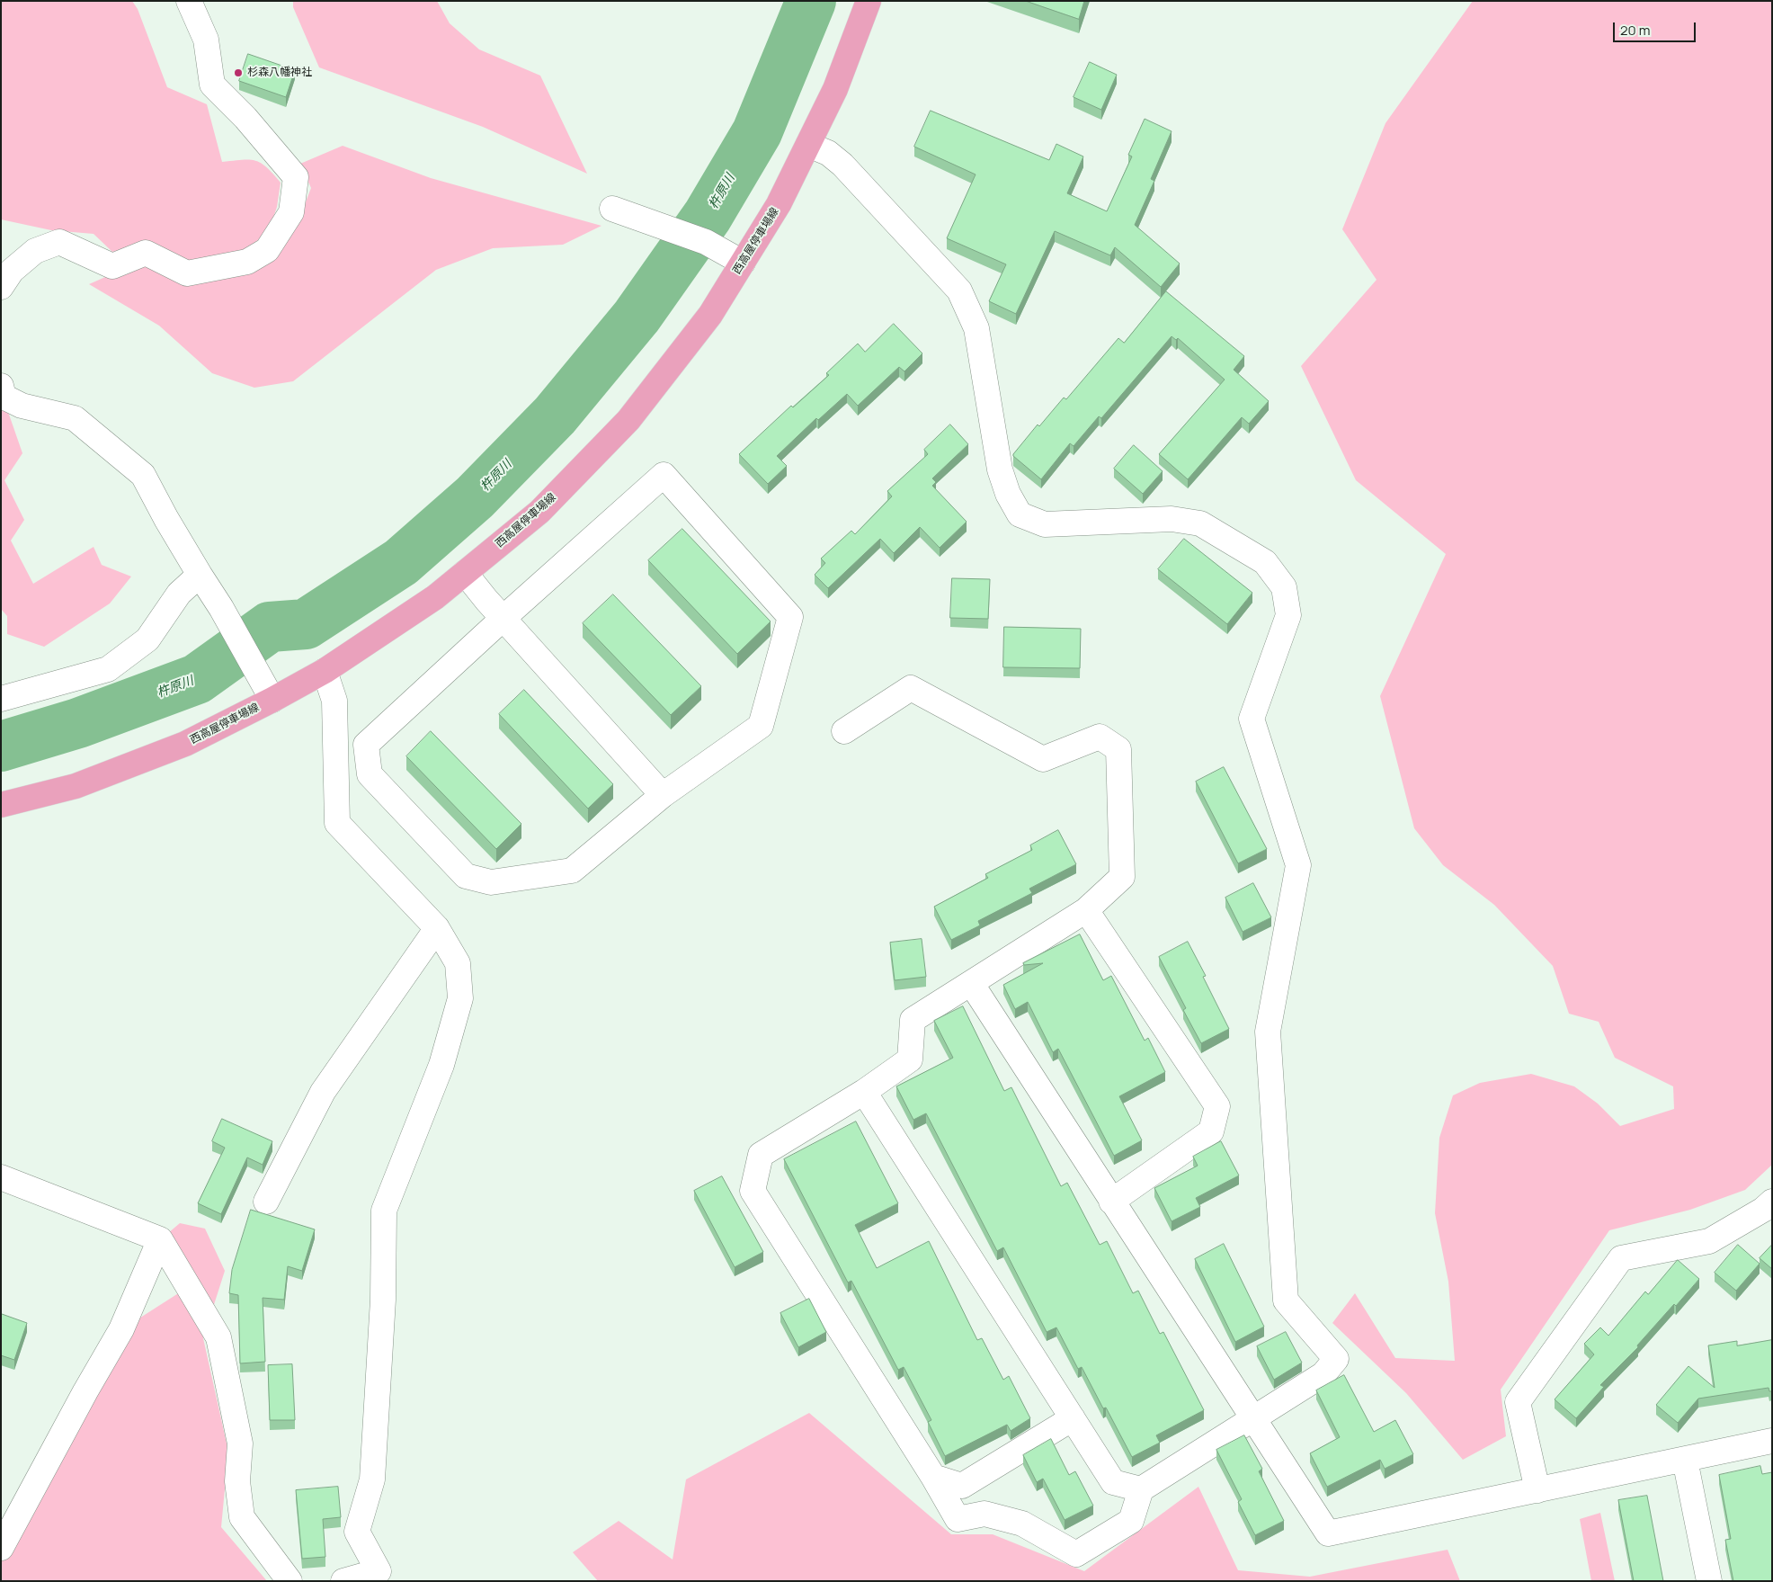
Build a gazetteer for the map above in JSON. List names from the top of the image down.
{
  "streets": {
    "main road": ["西高屋停車場線"]
  },
  "water": ["杵原川"],
  "places": ["杉森八幡神社"],
  "scale_bar": "20 m"
}
